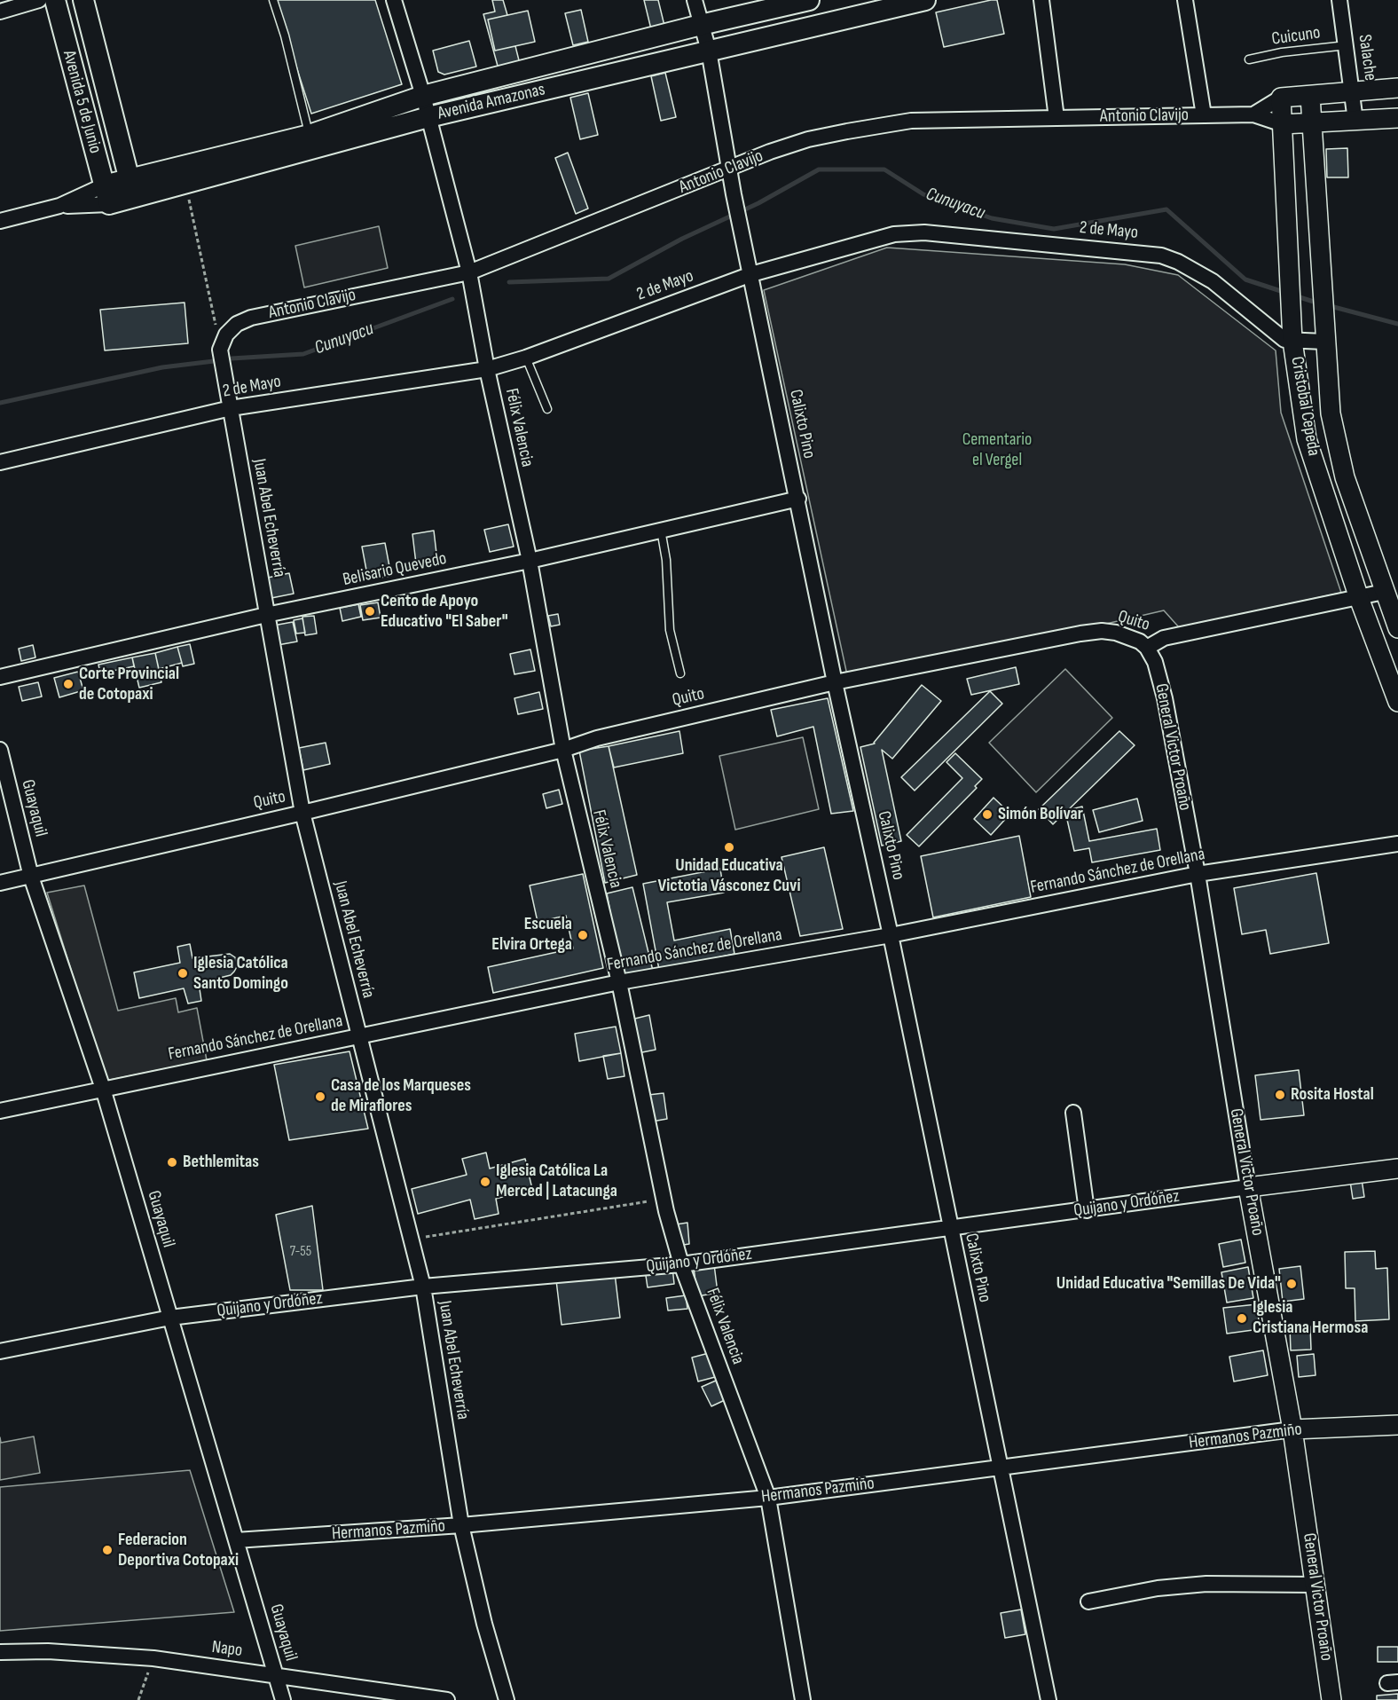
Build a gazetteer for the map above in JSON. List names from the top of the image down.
{
  "streets": {
    "main road": ["Avenida 5 de Junio", "Avenida Amazonas"],
    "street": [
      "Salache",
      "Antonio Clavijo",
      "2 de Mayo",
      "Cristobal Cepeda",
      "Calixto Pino",
      "Félix Valencia",
      "Juan Abel Echeverría",
      "Belisario Quevedo",
      "Quito",
      "General Victor Proaño",
      "Guayaquil",
      "Fernando Sánchez de Orellana",
      "Quijano y Ordóñez",
      "Hermanos Pazmiño",
      "Napo"
    ],
    "lane": ["Cuicuno"]
  },
  "crossings": [
    ["Cuicuno", "Salache"],
    ["Salache", "Antonio Clavijo"],
    ["Avenida 5 de Junio", "Avenida Amazonas"],
    ["Avenida Amazonas", "Calixto Pino"],
    ["Avenida Amazonas", "Félix Valencia"],
    ["Antonio Clavijo", "Cristobal Cepeda"],
    ["Antonio Clavijo", "Calixto Pino"],
    ["Antonio Clavijo", "Félix Valencia"],
    ["Antonio Clavijo", "Juan Abel Echeverría"],
    ["2 de Mayo", "Cristobal Cepeda"],
    ["2 de Mayo", "Calixto Pino"],
    ["2 de Mayo", "Félix Valencia"],
    ["2 de Mayo", "Juan Abel Echeverría"],
    ["Cristobal Cepeda", "Quito"],
    ["Calixto Pino", "Belisario Quevedo"],
    ["Calixto Pino", "Quito"],
    ["Calixto Pino", "Fernando Sánchez de Orellana"],
    ["Calixto Pino", "Quijano y Ordóñez"],
    ["Calixto Pino", "Hermanos Pazmiño"],
    ["Félix Valencia", "Belisario Quevedo"],
    ["Félix Valencia", "Quito"],
    ["Félix Valencia", "Fernando Sánchez de Orellana"],
    ["Félix Valencia", "Quijano y Ordóñez"],
    ["Félix Valencia", "Hermanos Pazmiño"],
    ["Juan Abel Echeverría", "Belisario Quevedo"],
    ["Juan Abel Echeverría", "Quito"],
    ["Juan Abel Echeverría", "Fernando Sánchez de Orellana"],
    ["Juan Abel Echeverría", "Quijano y Ordóñez"],
    ["Juan Abel Echeverría", "Hermanos Pazmiño"],
    ["Quito", "General Victor Proaño"],
    ["Quito", "Guayaquil"],
    ["General Victor Proaño", "Fernando Sánchez de Orellana"],
    ["General Victor Proaño", "Quijano y Ordóñez"],
    ["General Victor Proaño", "Hermanos Pazmiño"],
    ["Guayaquil", "Fernando Sánchez de Orellana"],
    ["Guayaquil", "Quijano y Ordóñez"],
    ["Guayaquil", "Hermanos Pazmiño"],
    ["Guayaquil", "Napo"]
  ],
  "water": ["Cunuyacu"],
  "parks": ["Cementario el Vergel"],
  "places": [
    "Cento de Apoyo Educativo \"El Saber\"",
    "Corte Provincial de Cotopaxi",
    "Simón Bolívar",
    "Unidad Educativa Victotia Vásconez Cuvi",
    "Escuela Elvira Ortega",
    "Iglesia Católica Santo Domingo",
    "Rosita Hostal",
    "Casa de los Marqueses de Miraflores",
    "Bethlemitas",
    "Iglesia Católica La Merced | Latacunga",
    "Unidad Educativa \"Semillas De Vida\"",
    "Iglesia Cristiana Hermosa",
    "Federacion Deportiva Cotopaxi"
  ],
  "house_numbers": ["7-55"]
}
